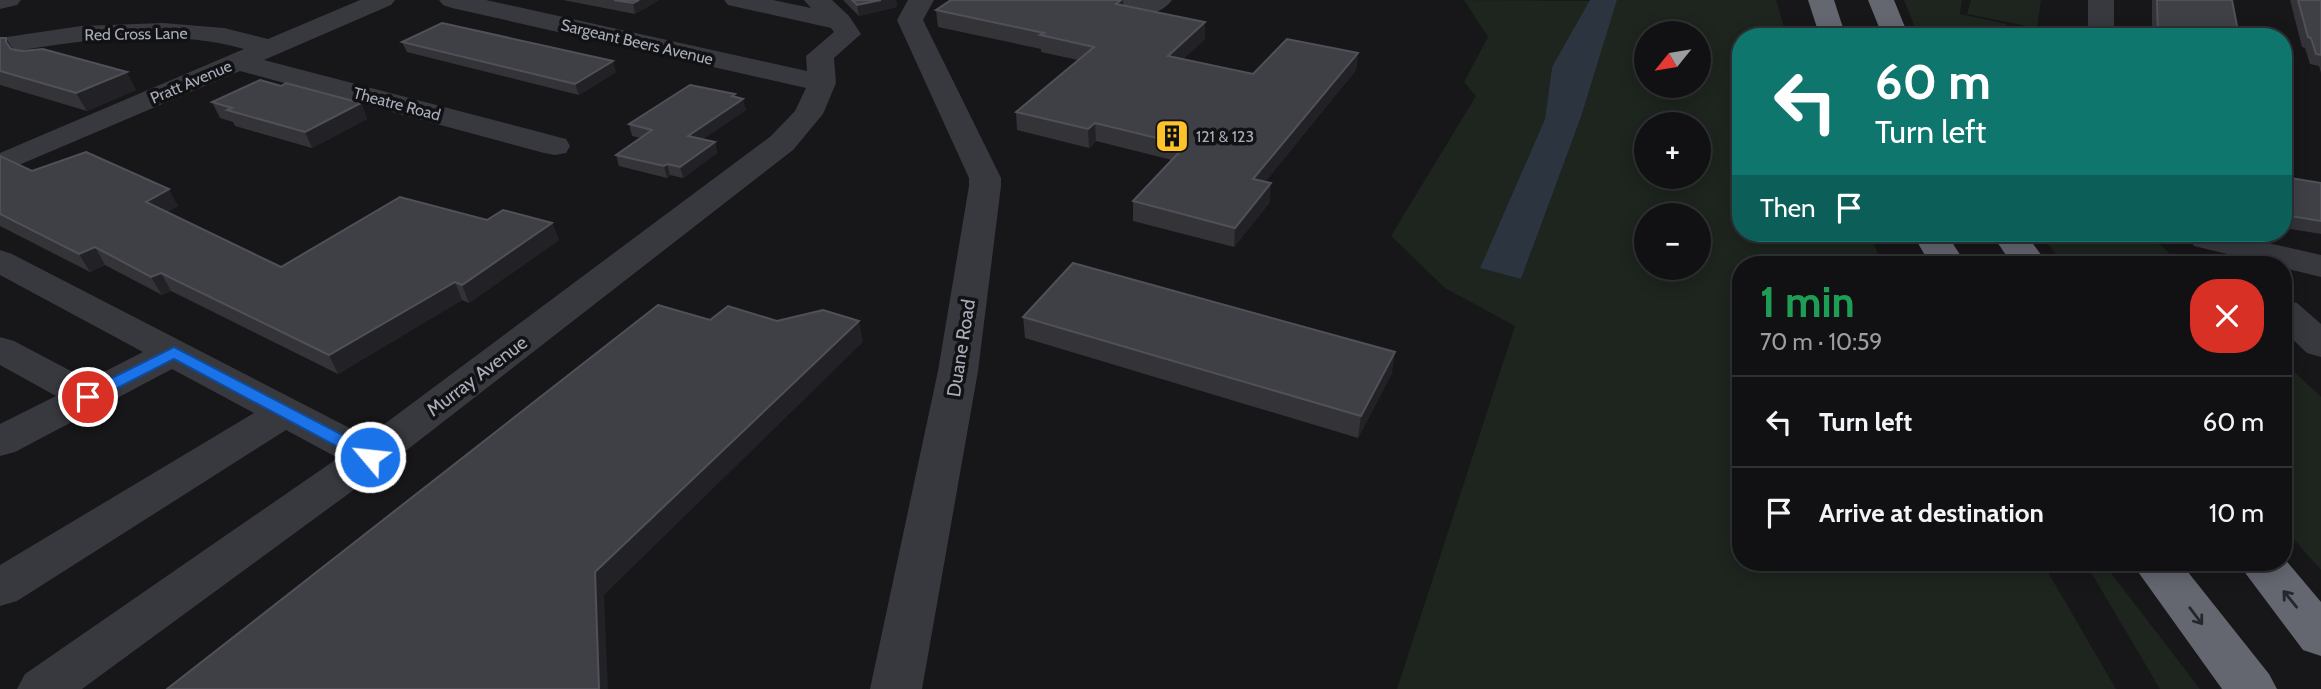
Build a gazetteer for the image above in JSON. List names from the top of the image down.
{
  "streets": {
    "street": [
      "Red Cross Lane",
      "Sargeant Beers Avenue",
      "Pratt Avenue",
      "Theatre Road",
      "Duane Road",
      "Murray Avenue"
    ]
  },
  "crossings": [
    ["Red Cross Lane", "Pratt Avenue"],
    ["Sargeant Beers Avenue", "Murray Avenue"],
    ["Pratt Avenue", "Theatre Road"]
  ],
  "places": {
    "building": ["121 & 123"]
  },
  "north": "bottom left",
  "page": {
    "map_buttons": ["+", "−"],
    "turn": ["60 m", "Turn left"],
    "then": "Then",
    "heading": ["1 min", "70 m · 10:59"],
    "list": [
      {
        "name": "Turn left",
        "value": "60 m"
      },
      {
        "name": "Arrive at destination",
        "value": "10 m"
      }
    ]
  }
}
